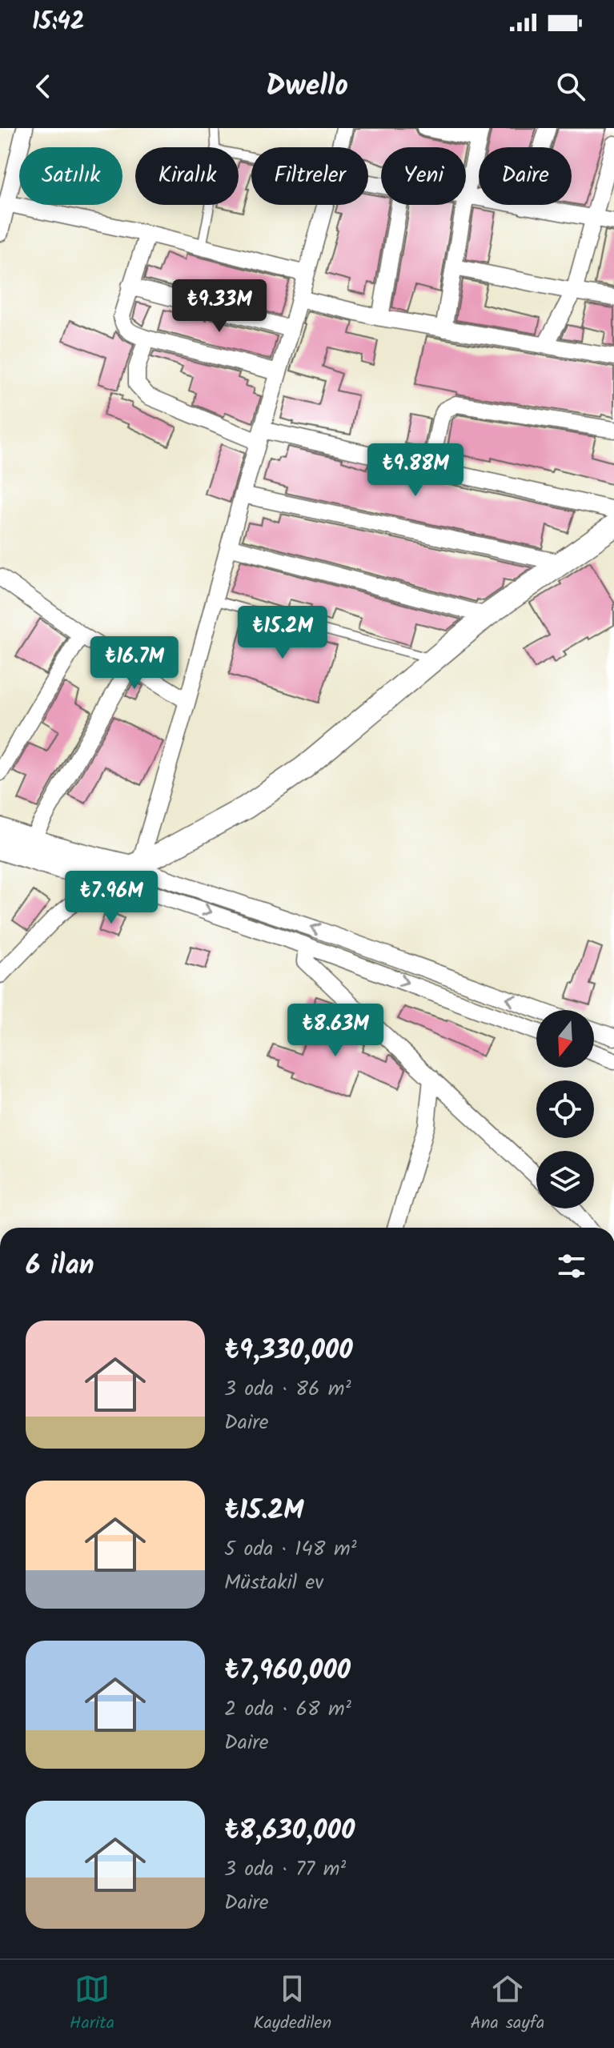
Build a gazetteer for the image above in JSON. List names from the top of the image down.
{
  "north": "bottom",
  "page": {
    "status": "15:42",
    "header": "Dwello",
    "chip": [
      "Satılık",
      "Kiralık",
      "Filtreler",
      "Yeni",
      "Daire"
    ],
    "price": [
      "₺9.33M",
      "₺9.88M",
      "₺15.2M",
      "₺16.7M",
      "₺7.96M",
      "₺8.63M"
    ],
    "heading": "6 ilan",
    "list": [
      {
        "name": "₺9,330,000",
        "note": "3 oda · 86 m² · Daire"
      },
      {
        "name": "₺15.2M",
        "note": "5 oda · 148 m² · Müstakil ev"
      },
      {
        "name": "₺7,960,000",
        "note": "2 oda · 68 m² · Daire"
      },
      {
        "name": "₺8,630,000",
        "note": "3 oda · 77 m² · Daire"
      }
    ],
    "tabs": ["Harita", "Kaydedilen", "Ana sayfa"]
  }
}
